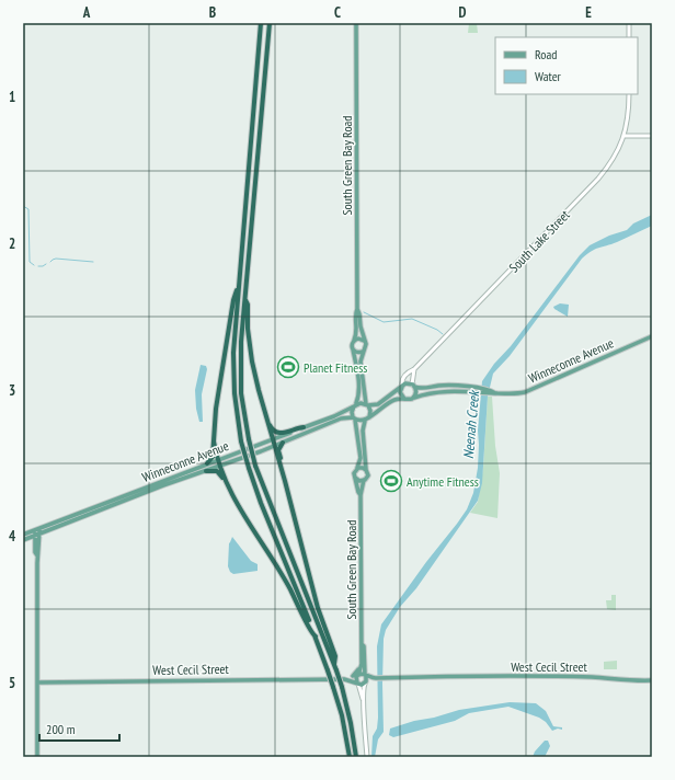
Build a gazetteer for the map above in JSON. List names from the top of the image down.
{
  "streets": {
    "main road": ["South Green Bay Road", "Winneconne Avenue", "West Cecil Street"],
    "street": ["South Lake Street"]
  },
  "crossings": [
    ["South Green Bay Road", "West Cecil Street"]
  ],
  "water": ["Neenah Creek"],
  "places": {
    "sports": ["Planet Fitness", "Anytime Fitness"]
  },
  "legend": ["Road", "Water"],
  "scale_bar": "200 m",
  "grid": {
    "columns": [
      "A",
      "B",
      "C",
      "D",
      "E"
    ],
    "rows": [
      "1",
      "2",
      "3",
      "4",
      "5"
    ]
  }
}
